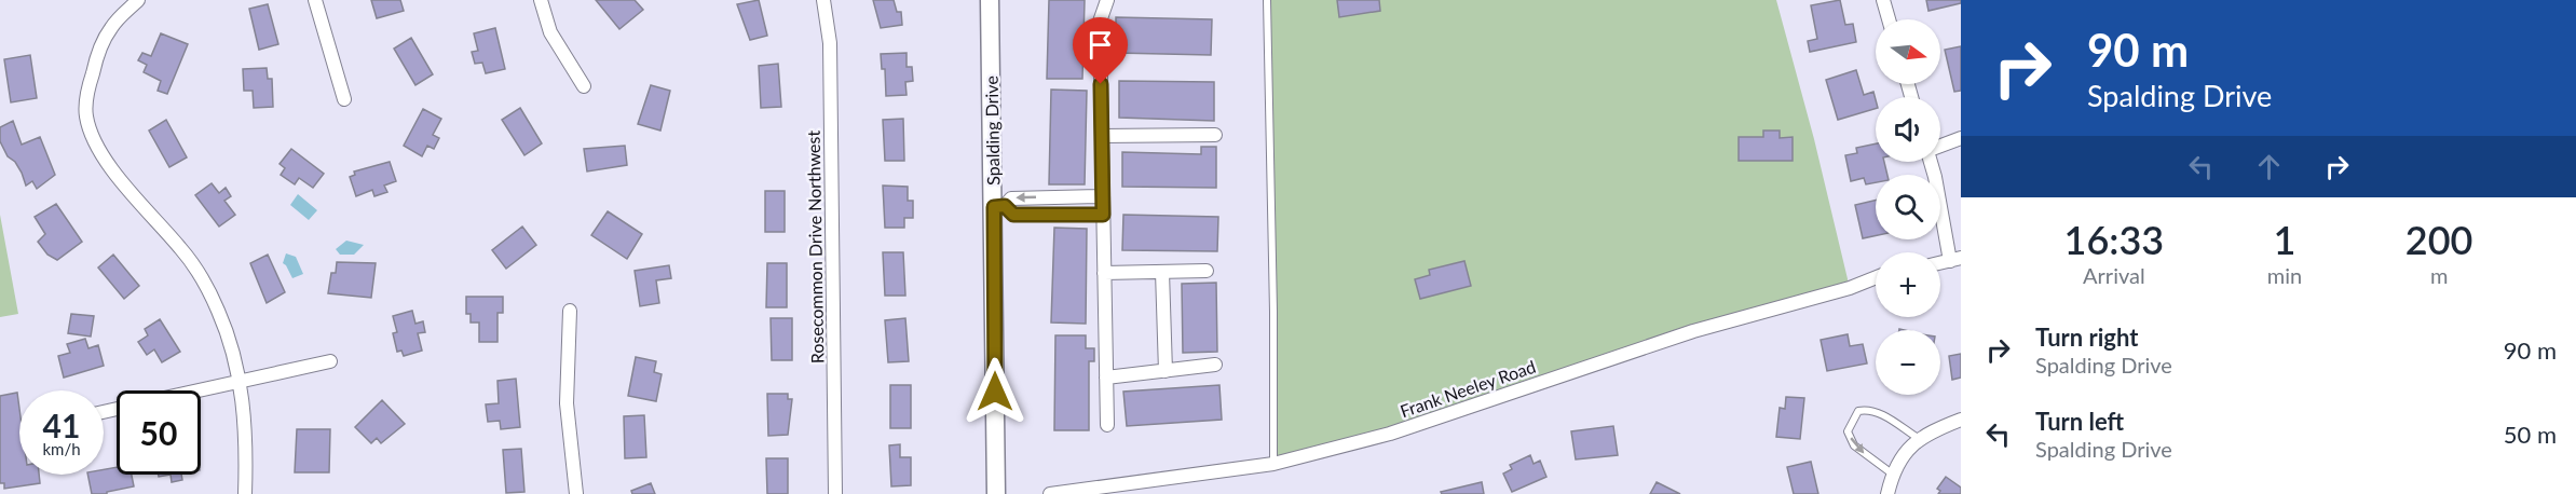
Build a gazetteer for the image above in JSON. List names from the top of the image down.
{
  "streets": {
    "main road": ["Spalding Drive"],
    "street": ["Rosecommon Drive Northwest", "Frank Neeley Road"]
  },
  "north": "right",
  "page": {
    "turn": ["90 m", "Spalding Drive"],
    "map_buttons": ["+", "−"],
    "eta": [
      "16:33",
      "Arrival",
      "1",
      "min",
      "200",
      "m"
    ],
    "list": [
      {
        "name": "Turn right",
        "note": "Spalding Drive",
        "value": "90 m"
      },
      {
        "name": "Turn left",
        "note": "Spalding Drive",
        "value": "50 m"
      }
    ],
    "speed": "41 km/h",
    "limit": "50"
  }
}
